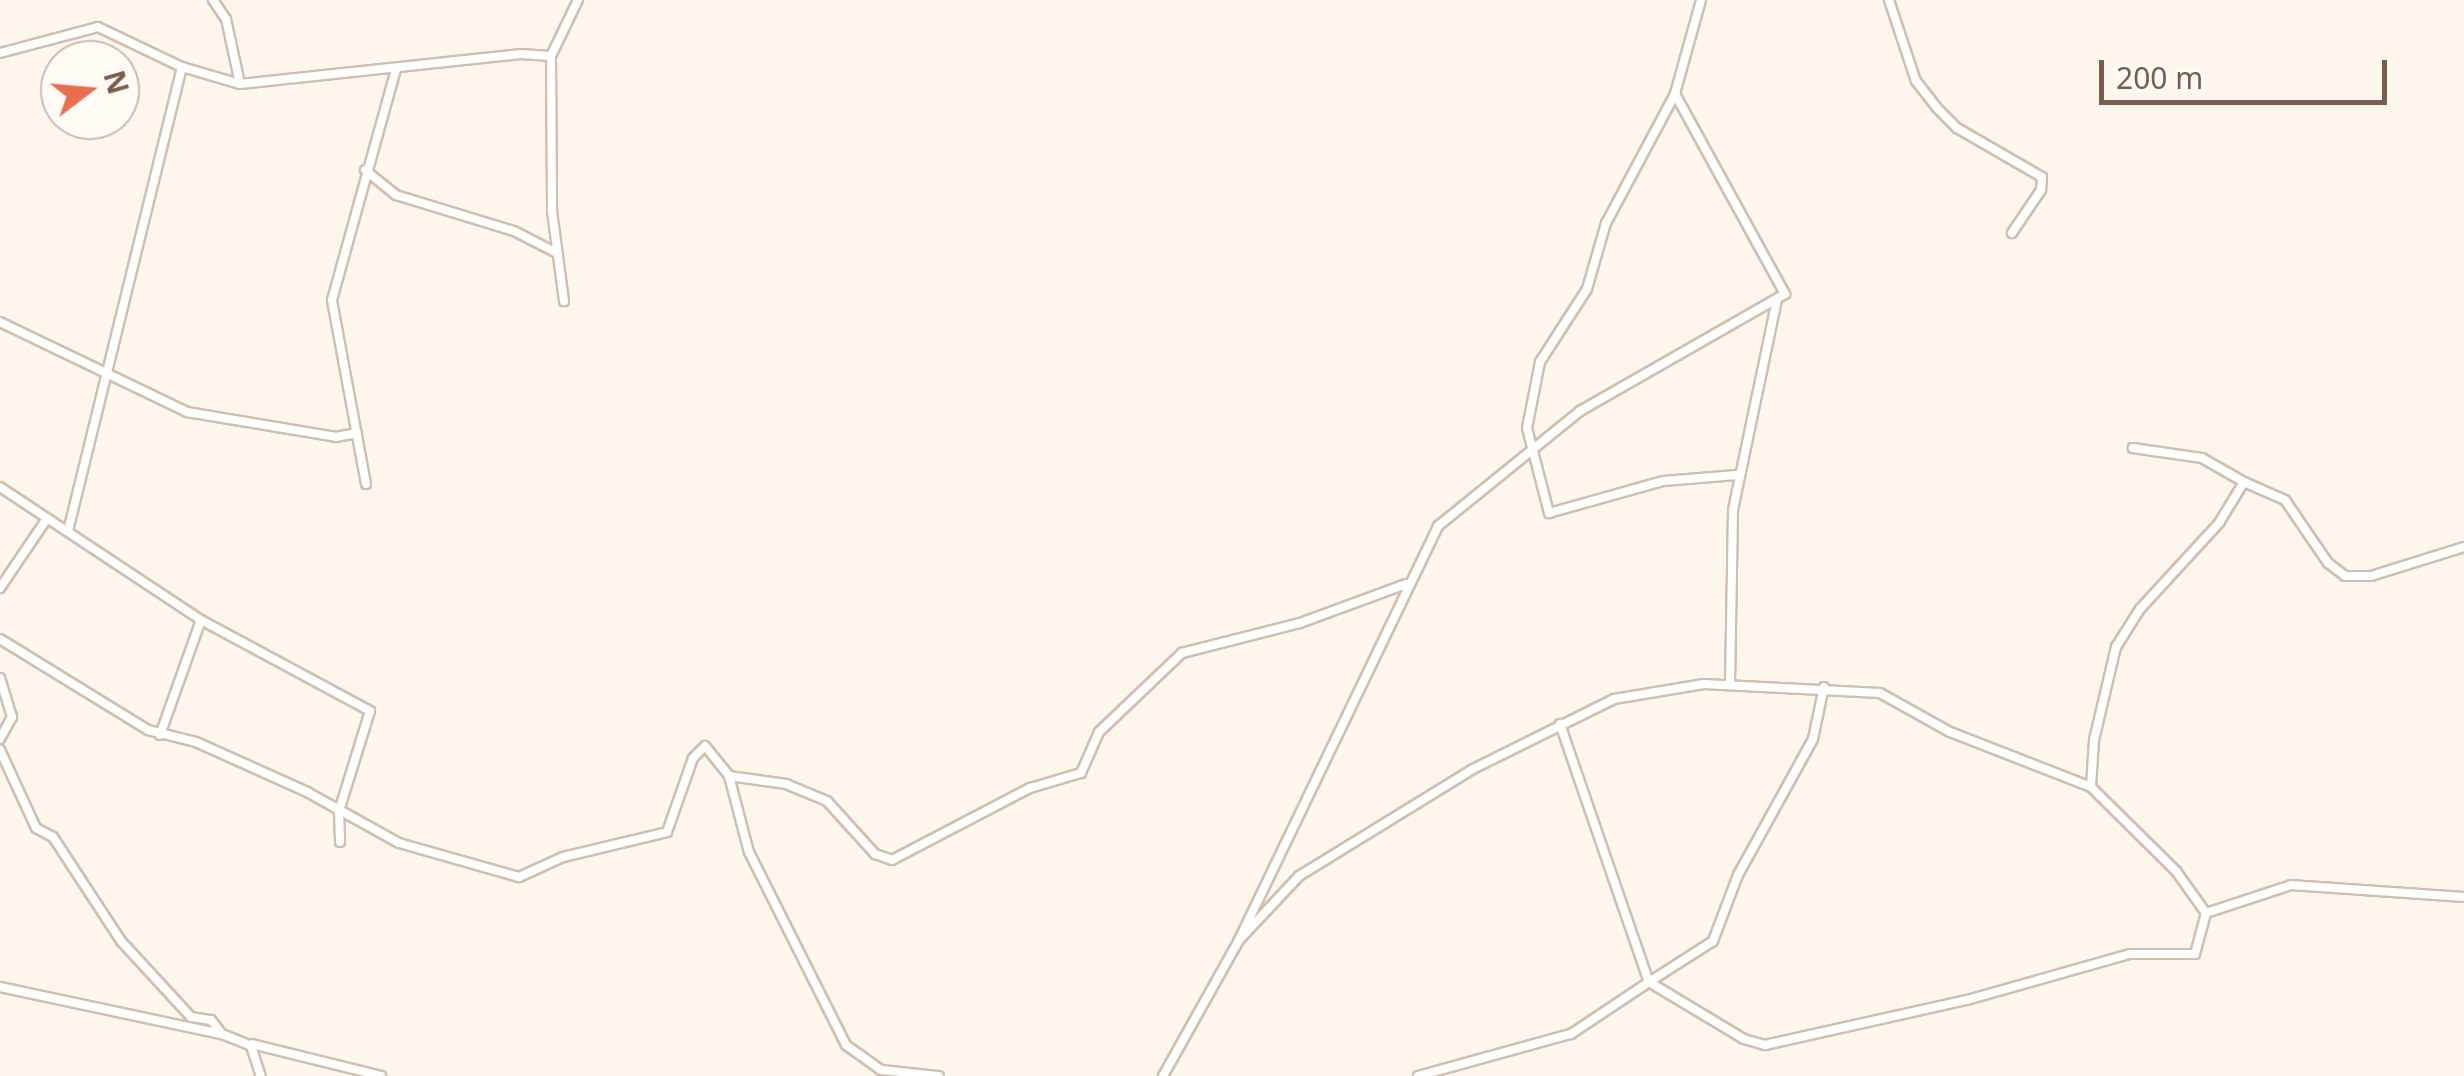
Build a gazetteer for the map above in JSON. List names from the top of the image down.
{
  "scale_bar": "200 m",
  "north": "right"
}
